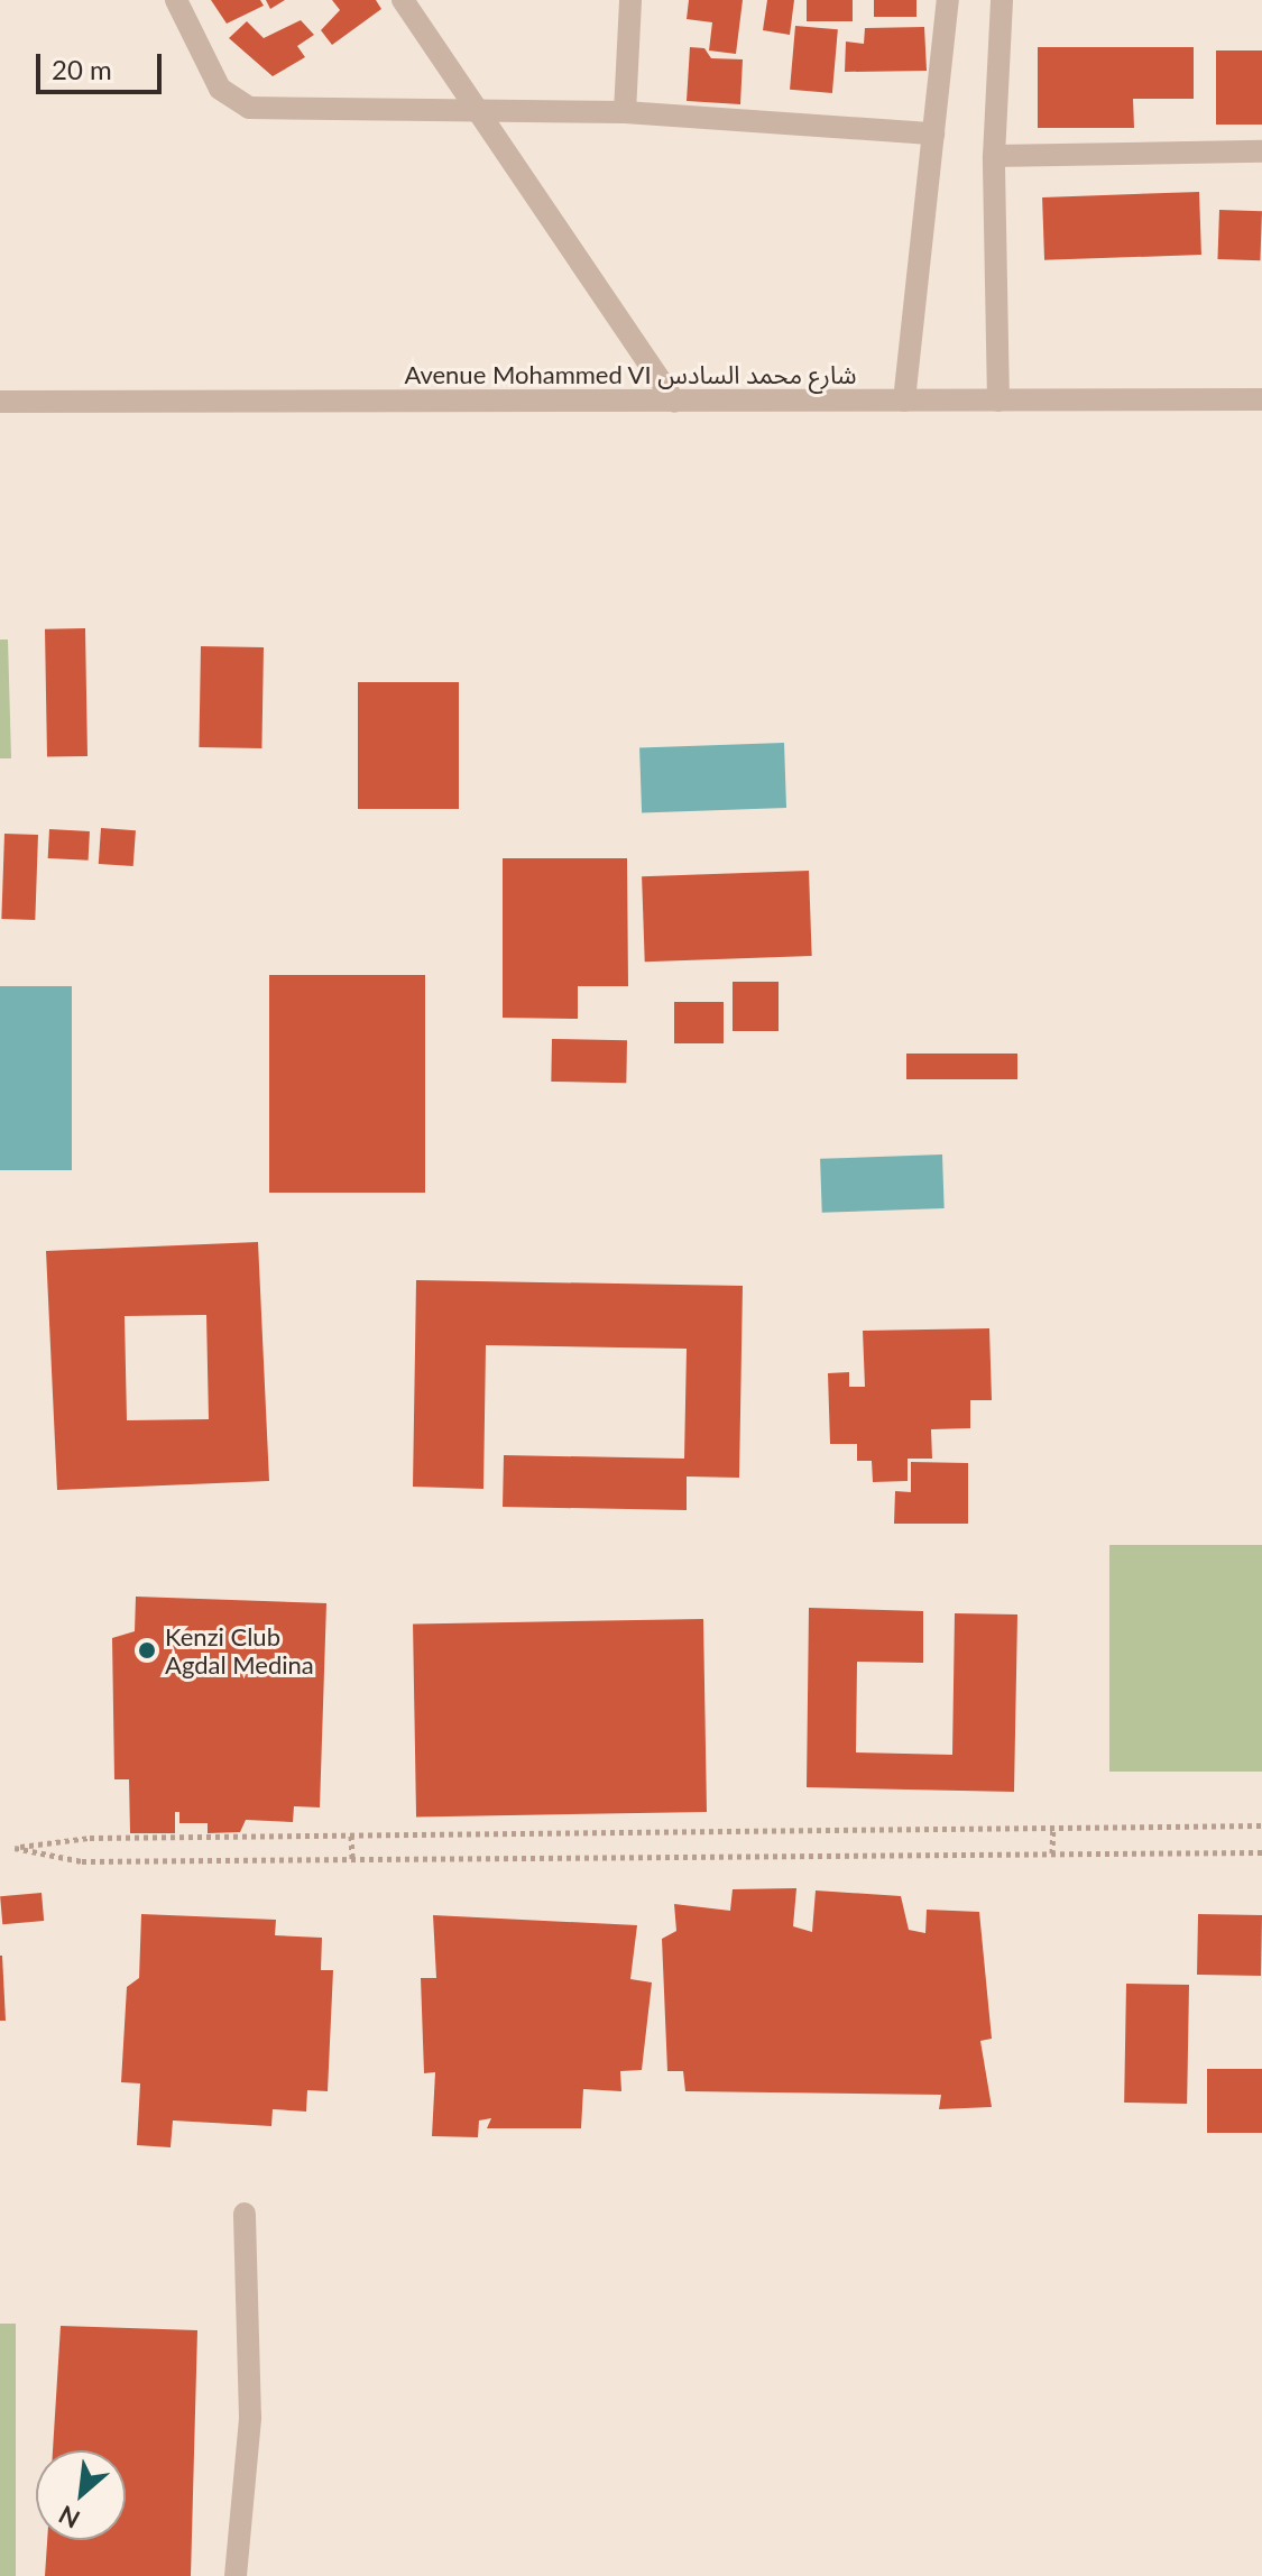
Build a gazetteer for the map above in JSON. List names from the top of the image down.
{
  "streets": {
    "street": ["Avenue Mohammed VI شارع محمد السادس"]
  },
  "places": ["Kenzi Club Agdal Medina"],
  "scale_bar": "20 m",
  "north": "bottom left"
}
